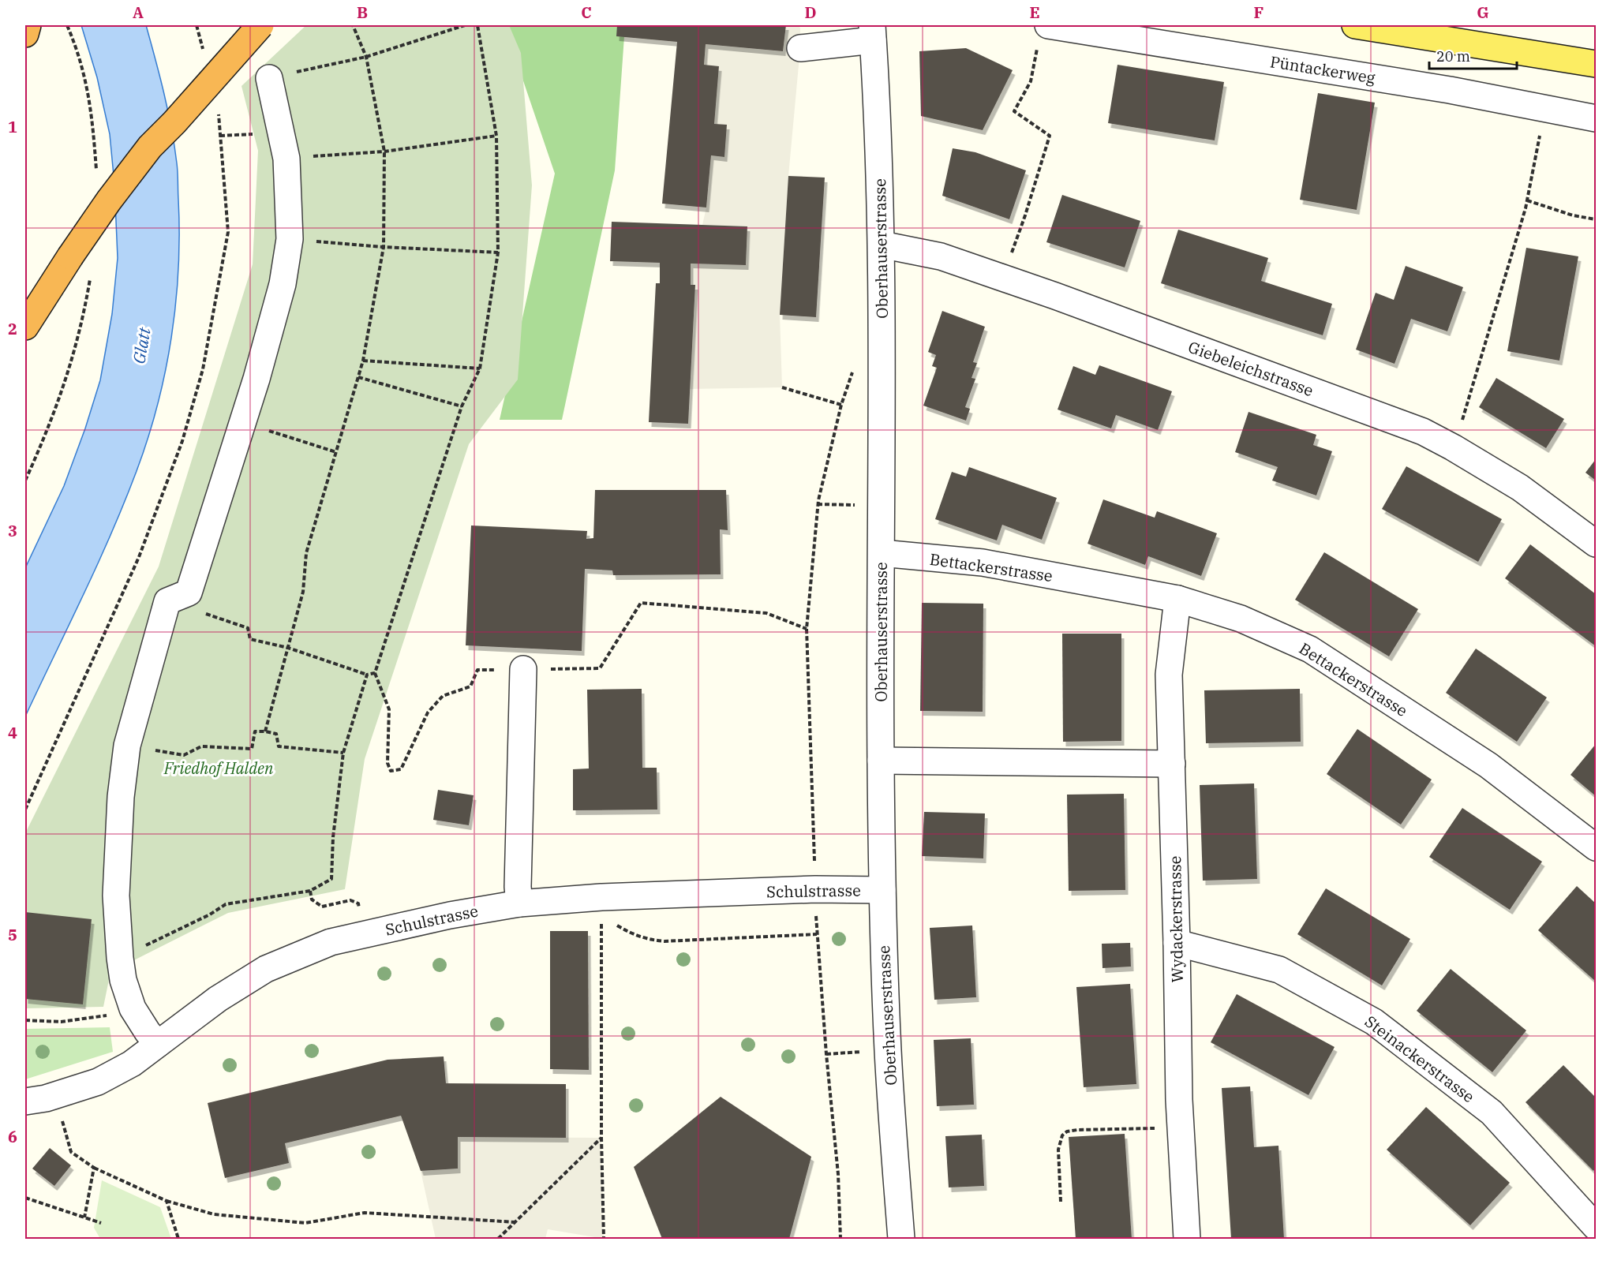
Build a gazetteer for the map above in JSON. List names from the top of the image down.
{
  "streets": {
    "street": [
      "Püntackerweg",
      "Oberhauserstrasse",
      "Giebeleichstrasse",
      "Bettackerstrasse",
      "Schulstrasse",
      "Wydackerstrasse",
      "Steinackerstrasse"
    ]
  },
  "crossings": [
    ["Oberhauserstrasse", "Giebeleichstrasse"],
    ["Oberhauserstrasse", "Bettackerstrasse"],
    ["Oberhauserstrasse", "Schulstrasse"],
    ["Bettackerstrasse", "Wydackerstrasse"],
    ["Wydackerstrasse", "Steinackerstrasse"]
  ],
  "water": ["Glatt"],
  "parks": ["Friedhof Halden"],
  "scale_bar": "20 m",
  "grid": {
    "columns": [
      "A",
      "B",
      "C",
      "D",
      "E",
      "F",
      "G"
    ],
    "rows": [
      "1",
      "2",
      "3",
      "4",
      "5",
      "6"
    ]
  }
}
